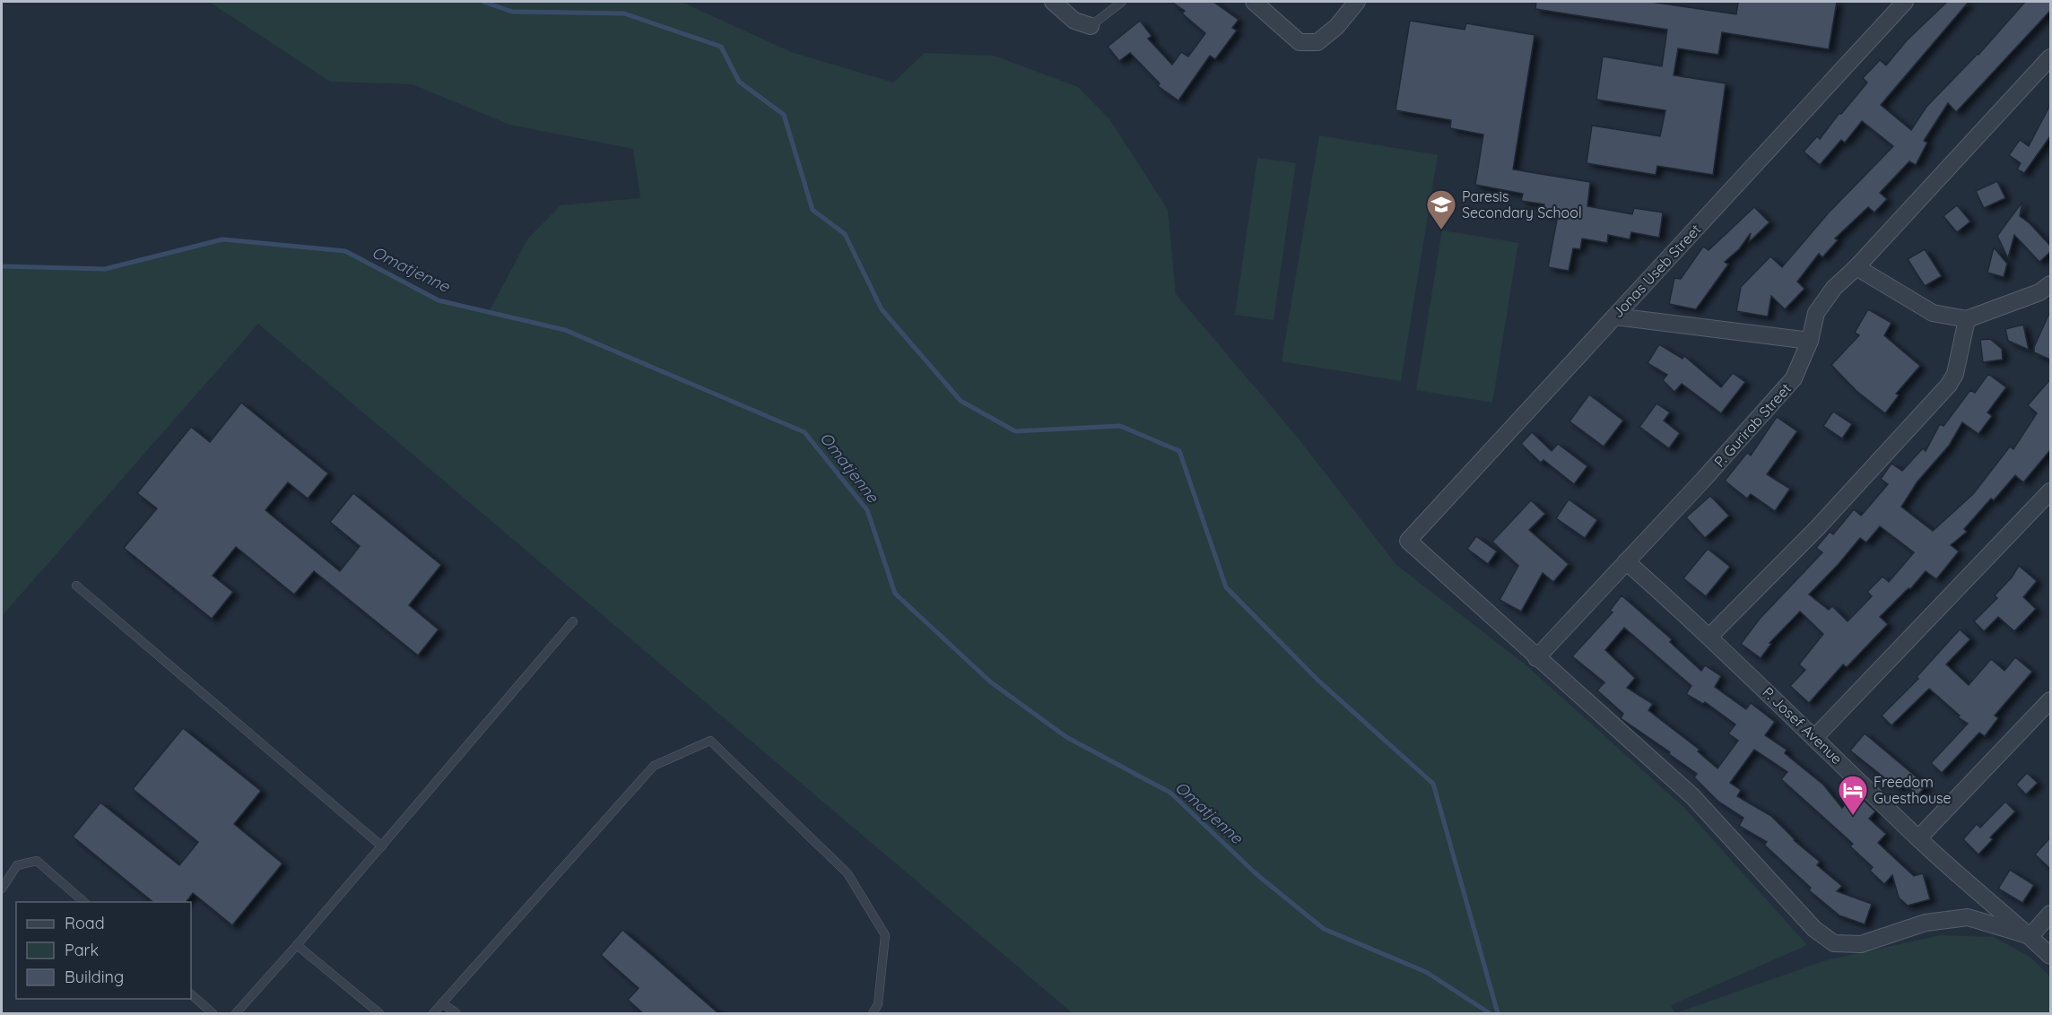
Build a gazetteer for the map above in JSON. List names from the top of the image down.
{
  "streets": {
    "street": ["Jonas Useb Street", "P. Gurirab Street", "P. Josef Avenue"]
  },
  "crossings": [
    ["Jonas Useb Street", "P. Gurirab Street"],
    ["P. Gurirab Street", "P. Josef Avenue"]
  ],
  "water": ["Omatjenne"],
  "places": {
    "school or university": ["Paresis Secondary School"],
    "hotel": ["Freedom Guesthouse"]
  },
  "legend": ["Road", "Park", "Building"]
}
